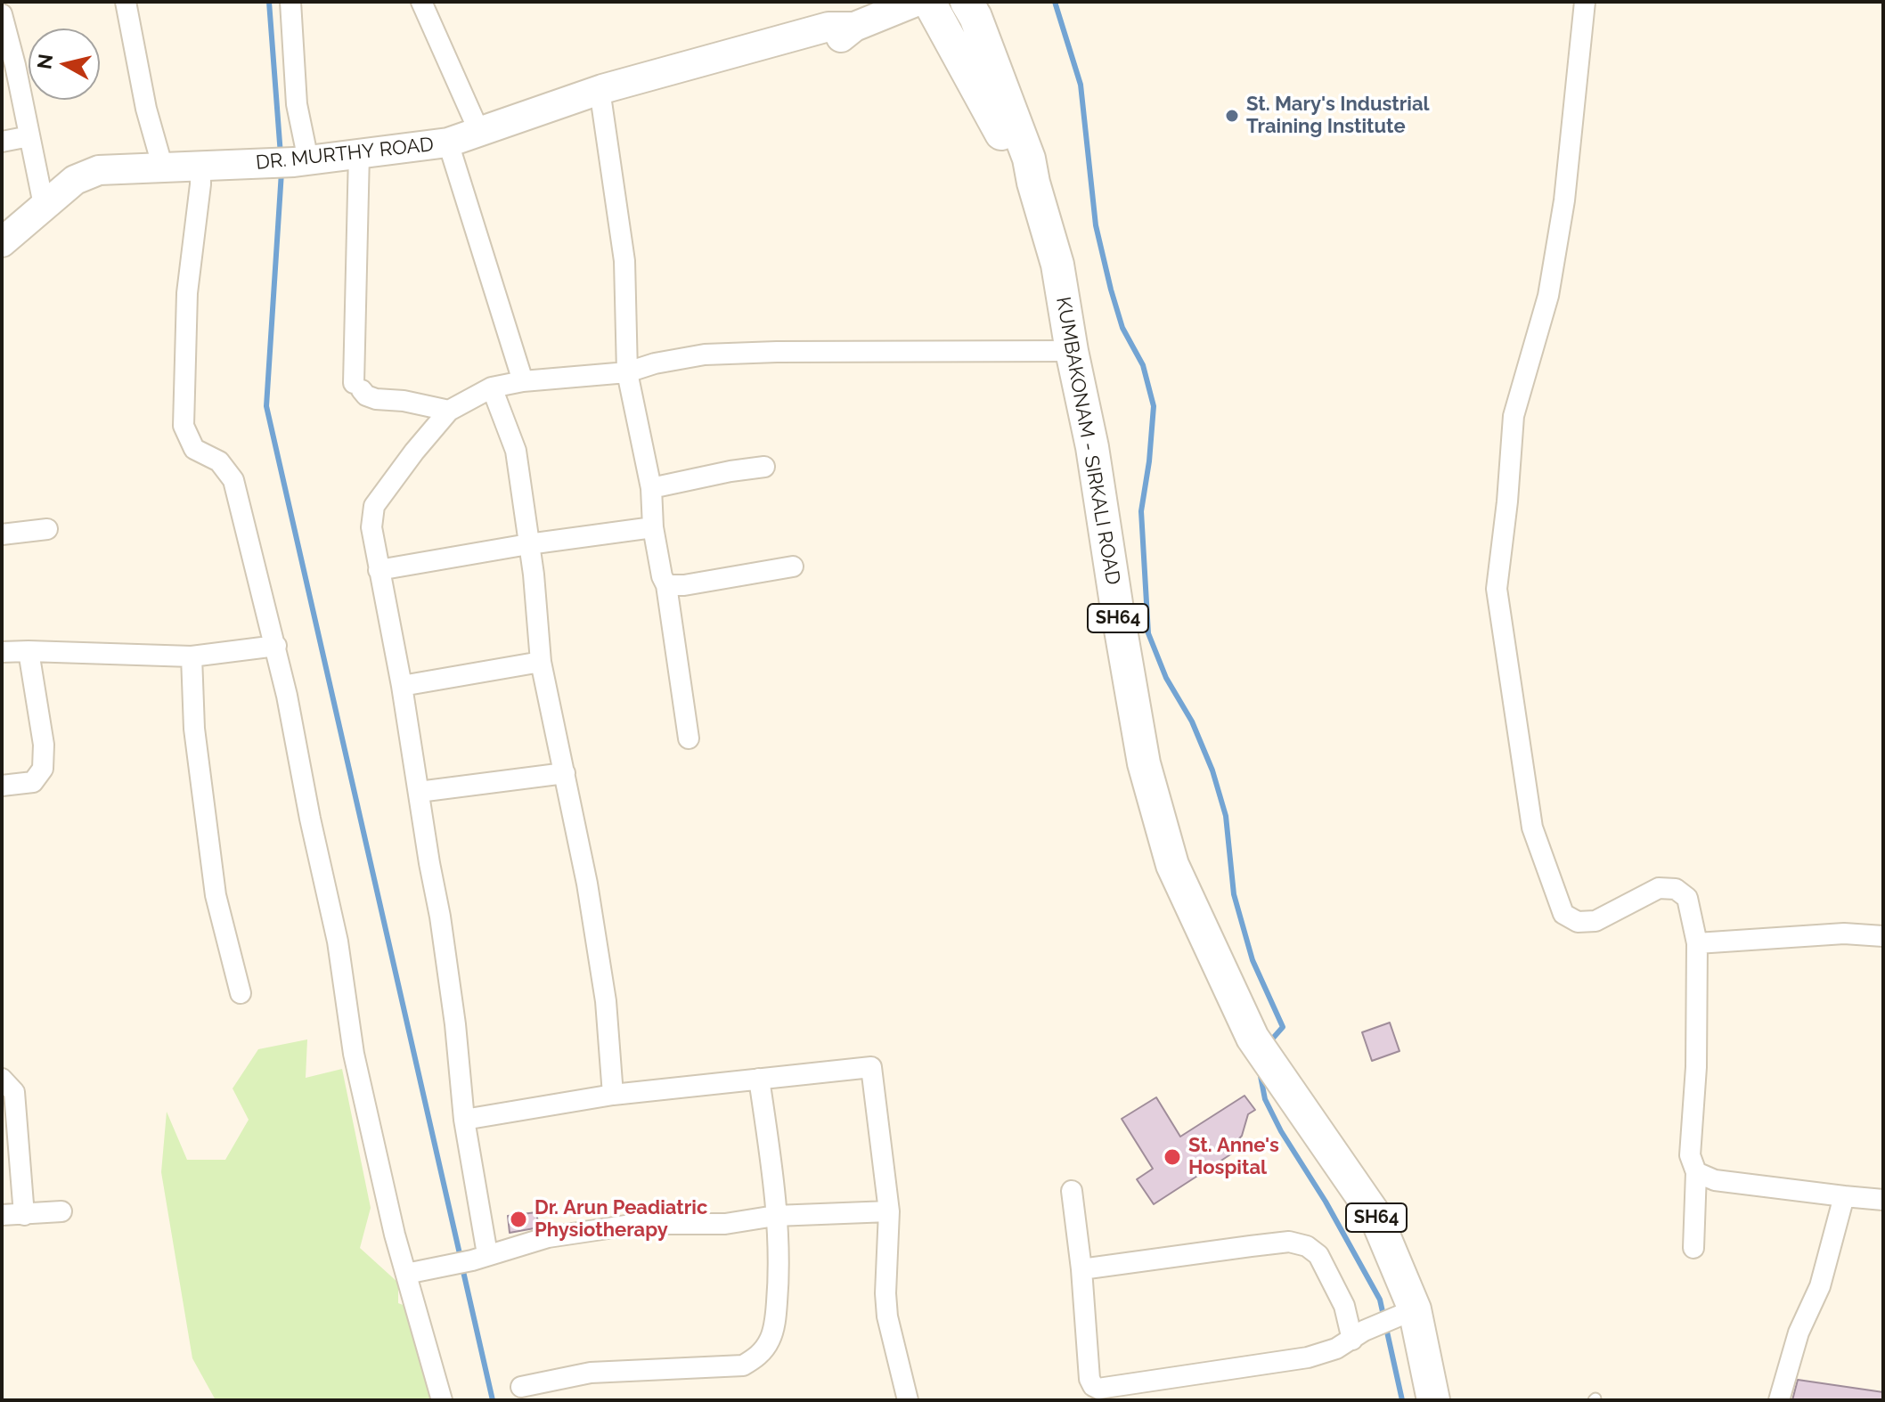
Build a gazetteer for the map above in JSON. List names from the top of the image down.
{
  "streets": {
    "main road": ["DR. MURTHY ROAD", "KUMBAKONAM - SIRKALI ROAD", "SH64"]
  },
  "places": ["St. Mary's Industrial Training Institute", "St. Anne's Hospital", "Dr. Arun Peadiatric Physiotherapy"],
  "north": "left"
}
